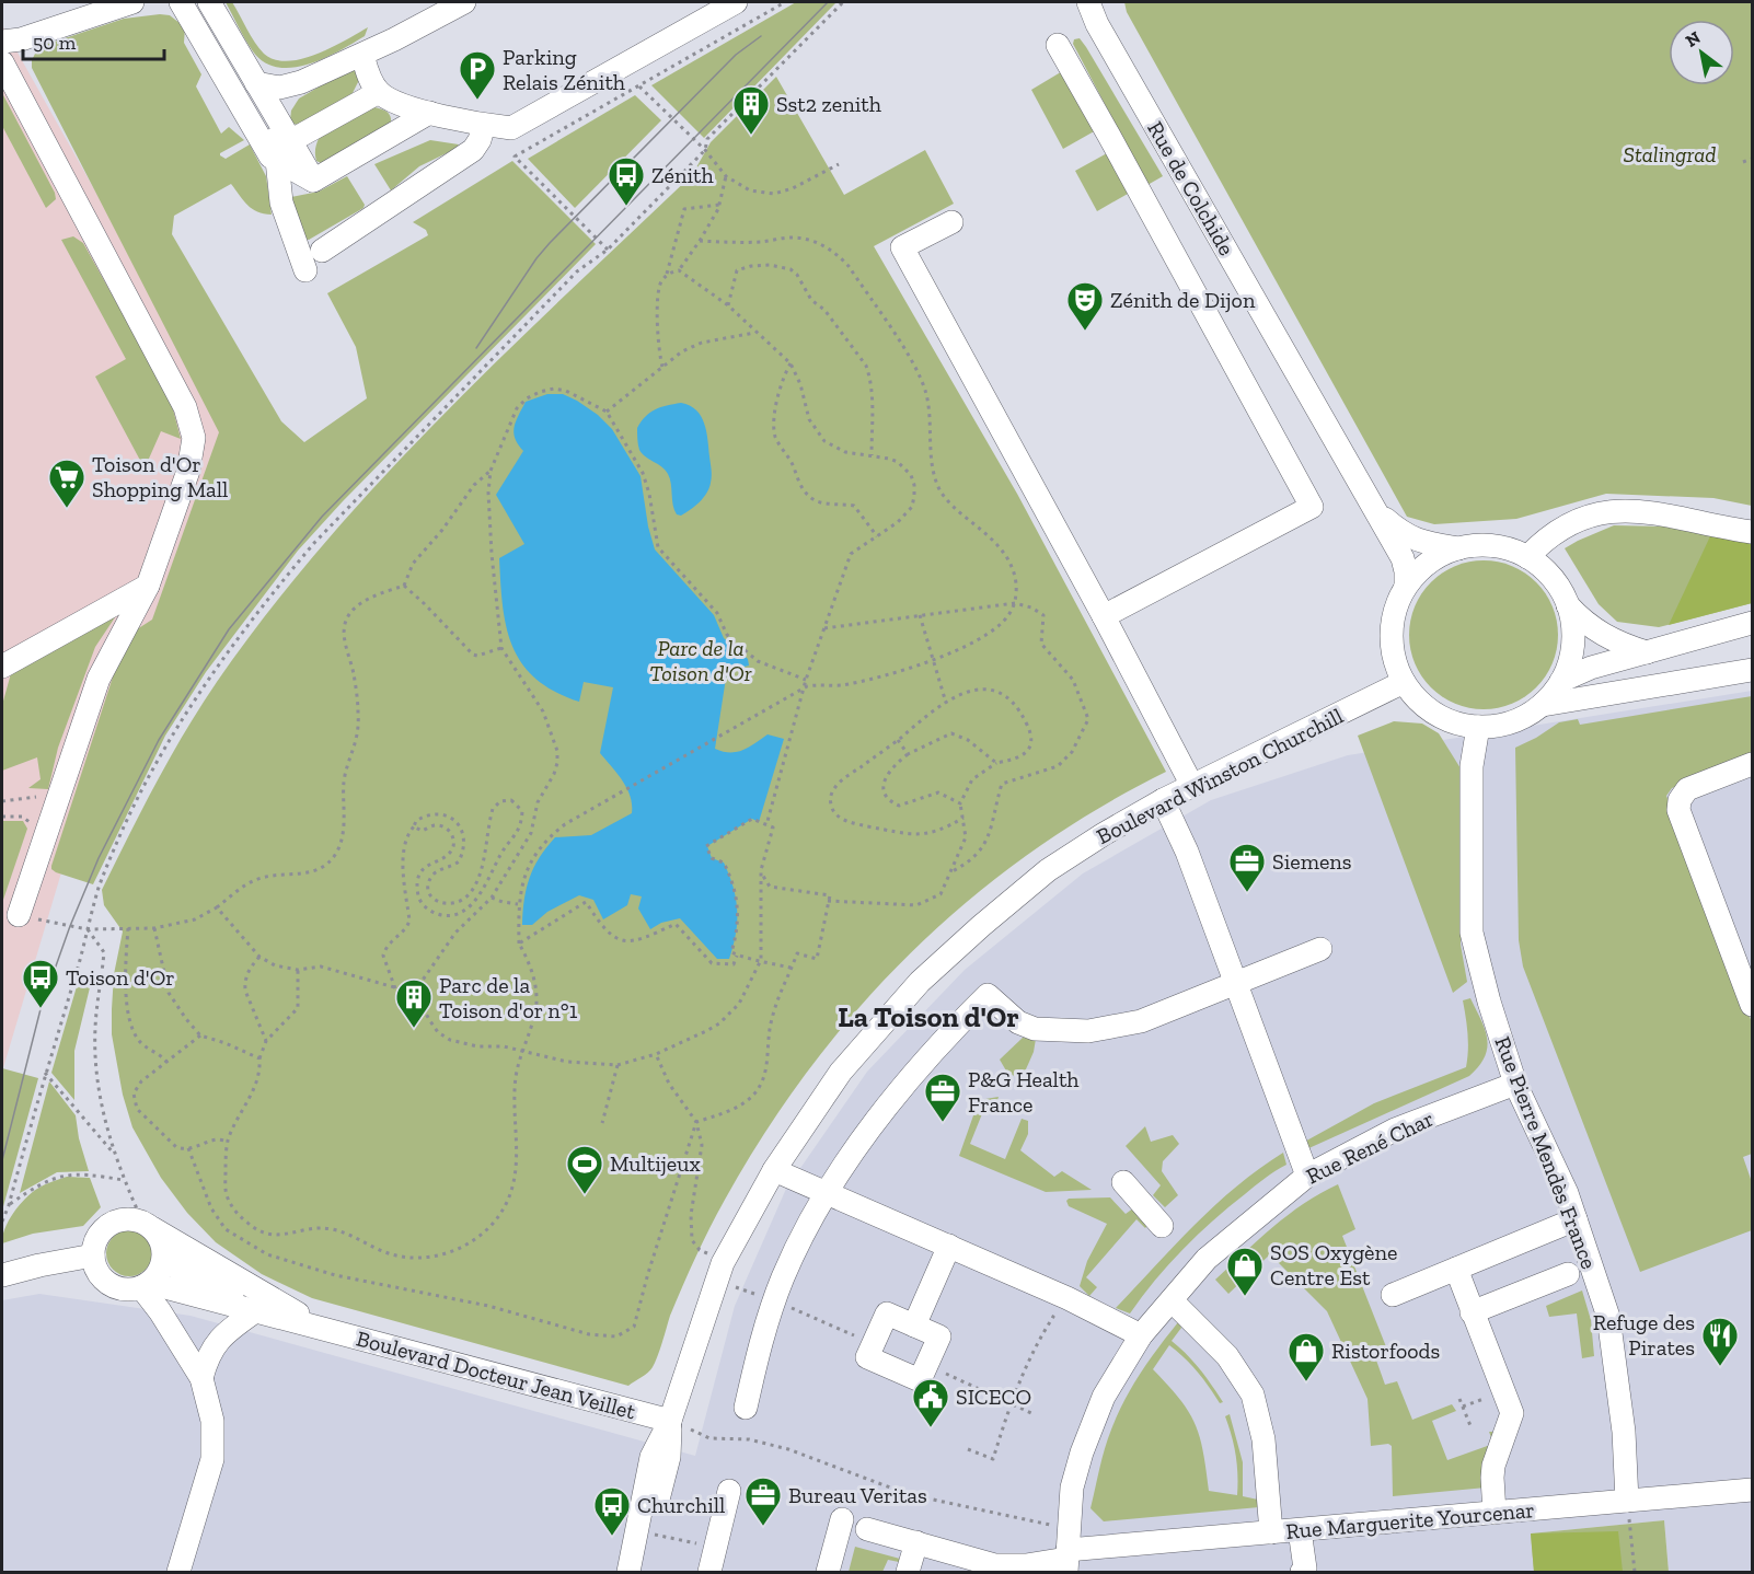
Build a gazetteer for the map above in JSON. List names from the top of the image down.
{
  "streets": {
    "street": [
      "Rue de Colchide",
      "Boulevard Winston Churchill",
      "Rue René Char",
      "Rue Pierre Mendès France",
      "Boulevard Docteur Jean Veillet",
      "Rue Marguerite Yourcenar"
    ]
  },
  "crossings": [
    ["Rue de Colchide", "Boulevard Winston Churchill"],
    ["Rue de Colchide", "Rue Pierre Mendès France"],
    ["Boulevard Winston Churchill", "Rue Pierre Mendès France"],
    ["Boulevard Winston Churchill", "Boulevard Docteur Jean Veillet"],
    ["Rue René Char", "Rue Pierre Mendès France"],
    ["Rue René Char", "Rue Marguerite Yourcenar"],
    ["Rue Pierre Mendès France", "Rue Marguerite Yourcenar"]
  ],
  "districts": ["La Toison d'Or"],
  "parks": ["Stalingrad", "Parc de la Toison d'Or"],
  "places": {
    "parking": ["Parking Relais Zénith"],
    "building": ["Sst2 zenith", "Parc de la Toison d'or n°1"],
    "bus stop": ["Zénith", "Toison d'Or", "Churchill"],
    "theatre": ["Zénith de Dijon"],
    "supermarket": ["Toison d'Or Shopping Mall"],
    "office": ["Siemens", "P&G Health France", "Bureau Veritas"],
    "sports": ["Multijeux"],
    "shop": ["SOS Oxygène Centre Est", "Ristorfoods"],
    "restaurant": ["Refuge des Pirates"],
    "public building": ["SICECO"]
  },
  "scale_bar": "50 m",
  "north": "top left"
}
